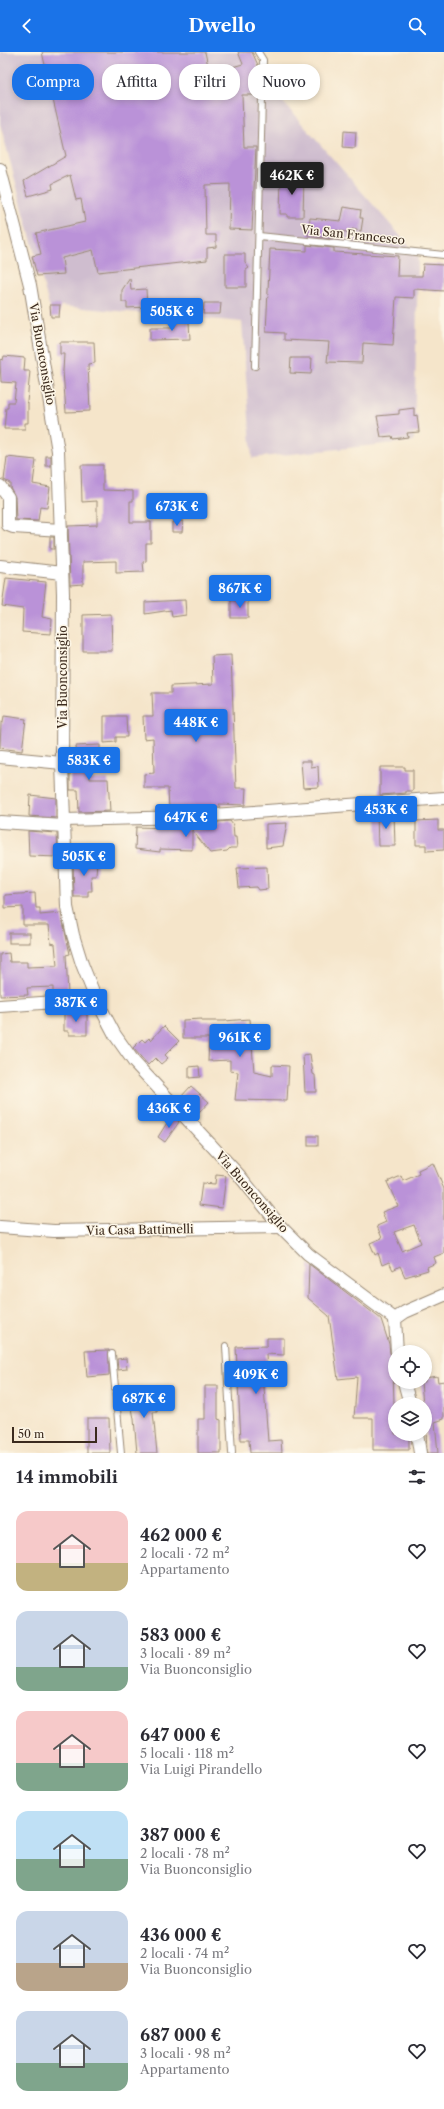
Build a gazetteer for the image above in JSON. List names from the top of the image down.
{
  "streets": {
    "street": ["Via Buonconsiglio", "Via Casa Battimelli"],
    "lane": ["Via San Francesco"]
  },
  "crossings": [
    ["Via Buonconsiglio", "Via Casa Battimelli"]
  ],
  "scale_bar": "50 m",
  "page": {
    "header": "Dwello",
    "chip": [
      "Compra",
      "Affitta",
      "Filtri",
      "Nuovo"
    ],
    "price": [
      "462K €",
      "505K €",
      "673K €",
      "867K €",
      "448K €",
      "583K €",
      "453K €",
      "647K €",
      "505K €",
      "387K €",
      "961K €",
      "436K €",
      "409K €",
      "687K €"
    ],
    "scale": "50 m",
    "heading": "14 immobili",
    "list": [
      {
        "name": "462 000 €",
        "note": "2 locali · 72 m² · Appartamento"
      },
      {
        "name": "583 000 €",
        "note": "3 locali · 89 m² · Via Buonconsiglio"
      },
      {
        "name": "647 000 €",
        "note": "5 locali · 118 m² · Via Luigi Pirandello"
      },
      {
        "name": "387 000 €",
        "note": "2 locali · 78 m² · Via Buonconsiglio"
      },
      {
        "name": "436 000 €",
        "note": "2 locali · 74 m² · Via Buonconsiglio"
      },
      {
        "name": "687 000 €",
        "note": "3 locali · 98 m² · Appartamento"
      }
    ]
  }
}
